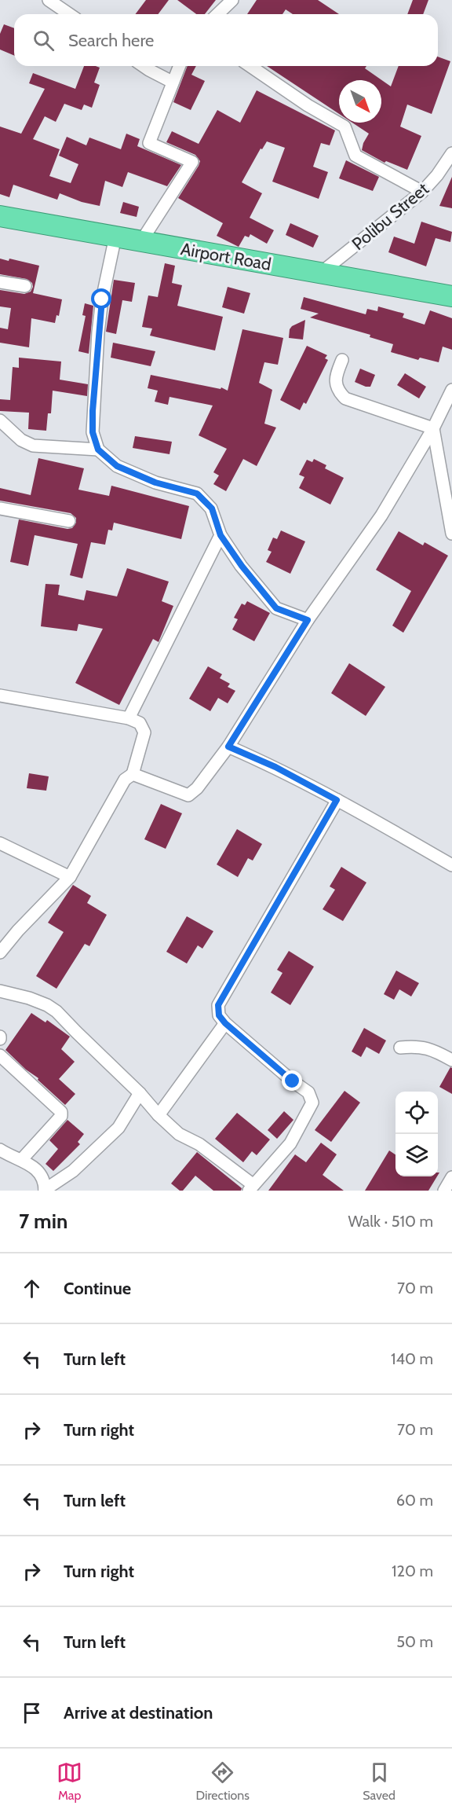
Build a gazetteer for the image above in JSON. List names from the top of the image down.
{
  "streets": {
    "highway": ["Airport Road"],
    "street": ["Polibu Street"]
  },
  "crossings": [
    ["Polibu Street", "Airport Road"]
  ],
  "north": "bottom right",
  "page": {
    "search": "Search here",
    "heading": ["7 min", "Walk · 510 m"],
    "list": [
      ["Continue", "70 m"],
      ["Turn left", "140 m"],
      ["Turn right", "70 m"],
      ["Turn left", "60 m"],
      ["Turn right", "120 m"],
      ["Turn left", "50 m"],
      "Arrive at destination"
    ],
    "nav": ["Map", "Directions", "Saved"]
  }
}
